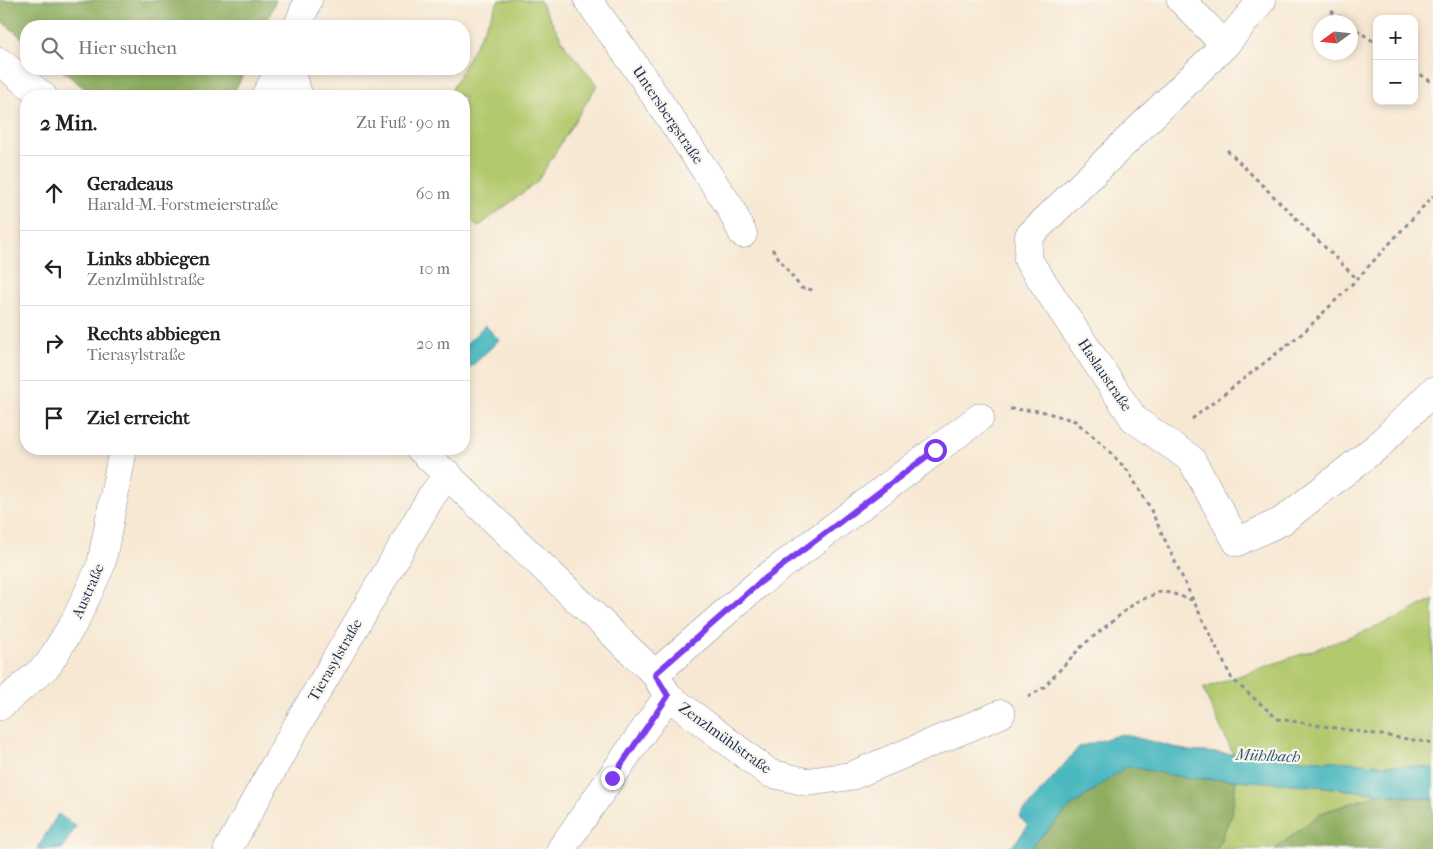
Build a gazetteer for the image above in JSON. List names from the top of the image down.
{
  "streets": {
    "street": [
      "Untersbergstraße",
      "Haslaustraße",
      "Austraße",
      "Tierasylstraße",
      "Zenzlmühlstraße"
    ]
  },
  "crossings": [
    ["Tierasylstraße", "Zenzlmühlstraße"]
  ],
  "water": ["Mühlbach"],
  "north": "left",
  "page": {
    "map_buttons": ["+", "−"],
    "search": "Hier suchen",
    "heading": ["2 Min.", "Zu Fuß · 90 m"],
    "list": [
      ["Geradeaus", "Harald-M.-Forstmeierstraße", "60 m"],
      ["Links abbiegen", "Zenzlmühlstraße", "10 m"],
      ["Rechts abbiegen", "Tierasylstraße", "20 m"],
      "Ziel erreicht"
    ]
  }
}
